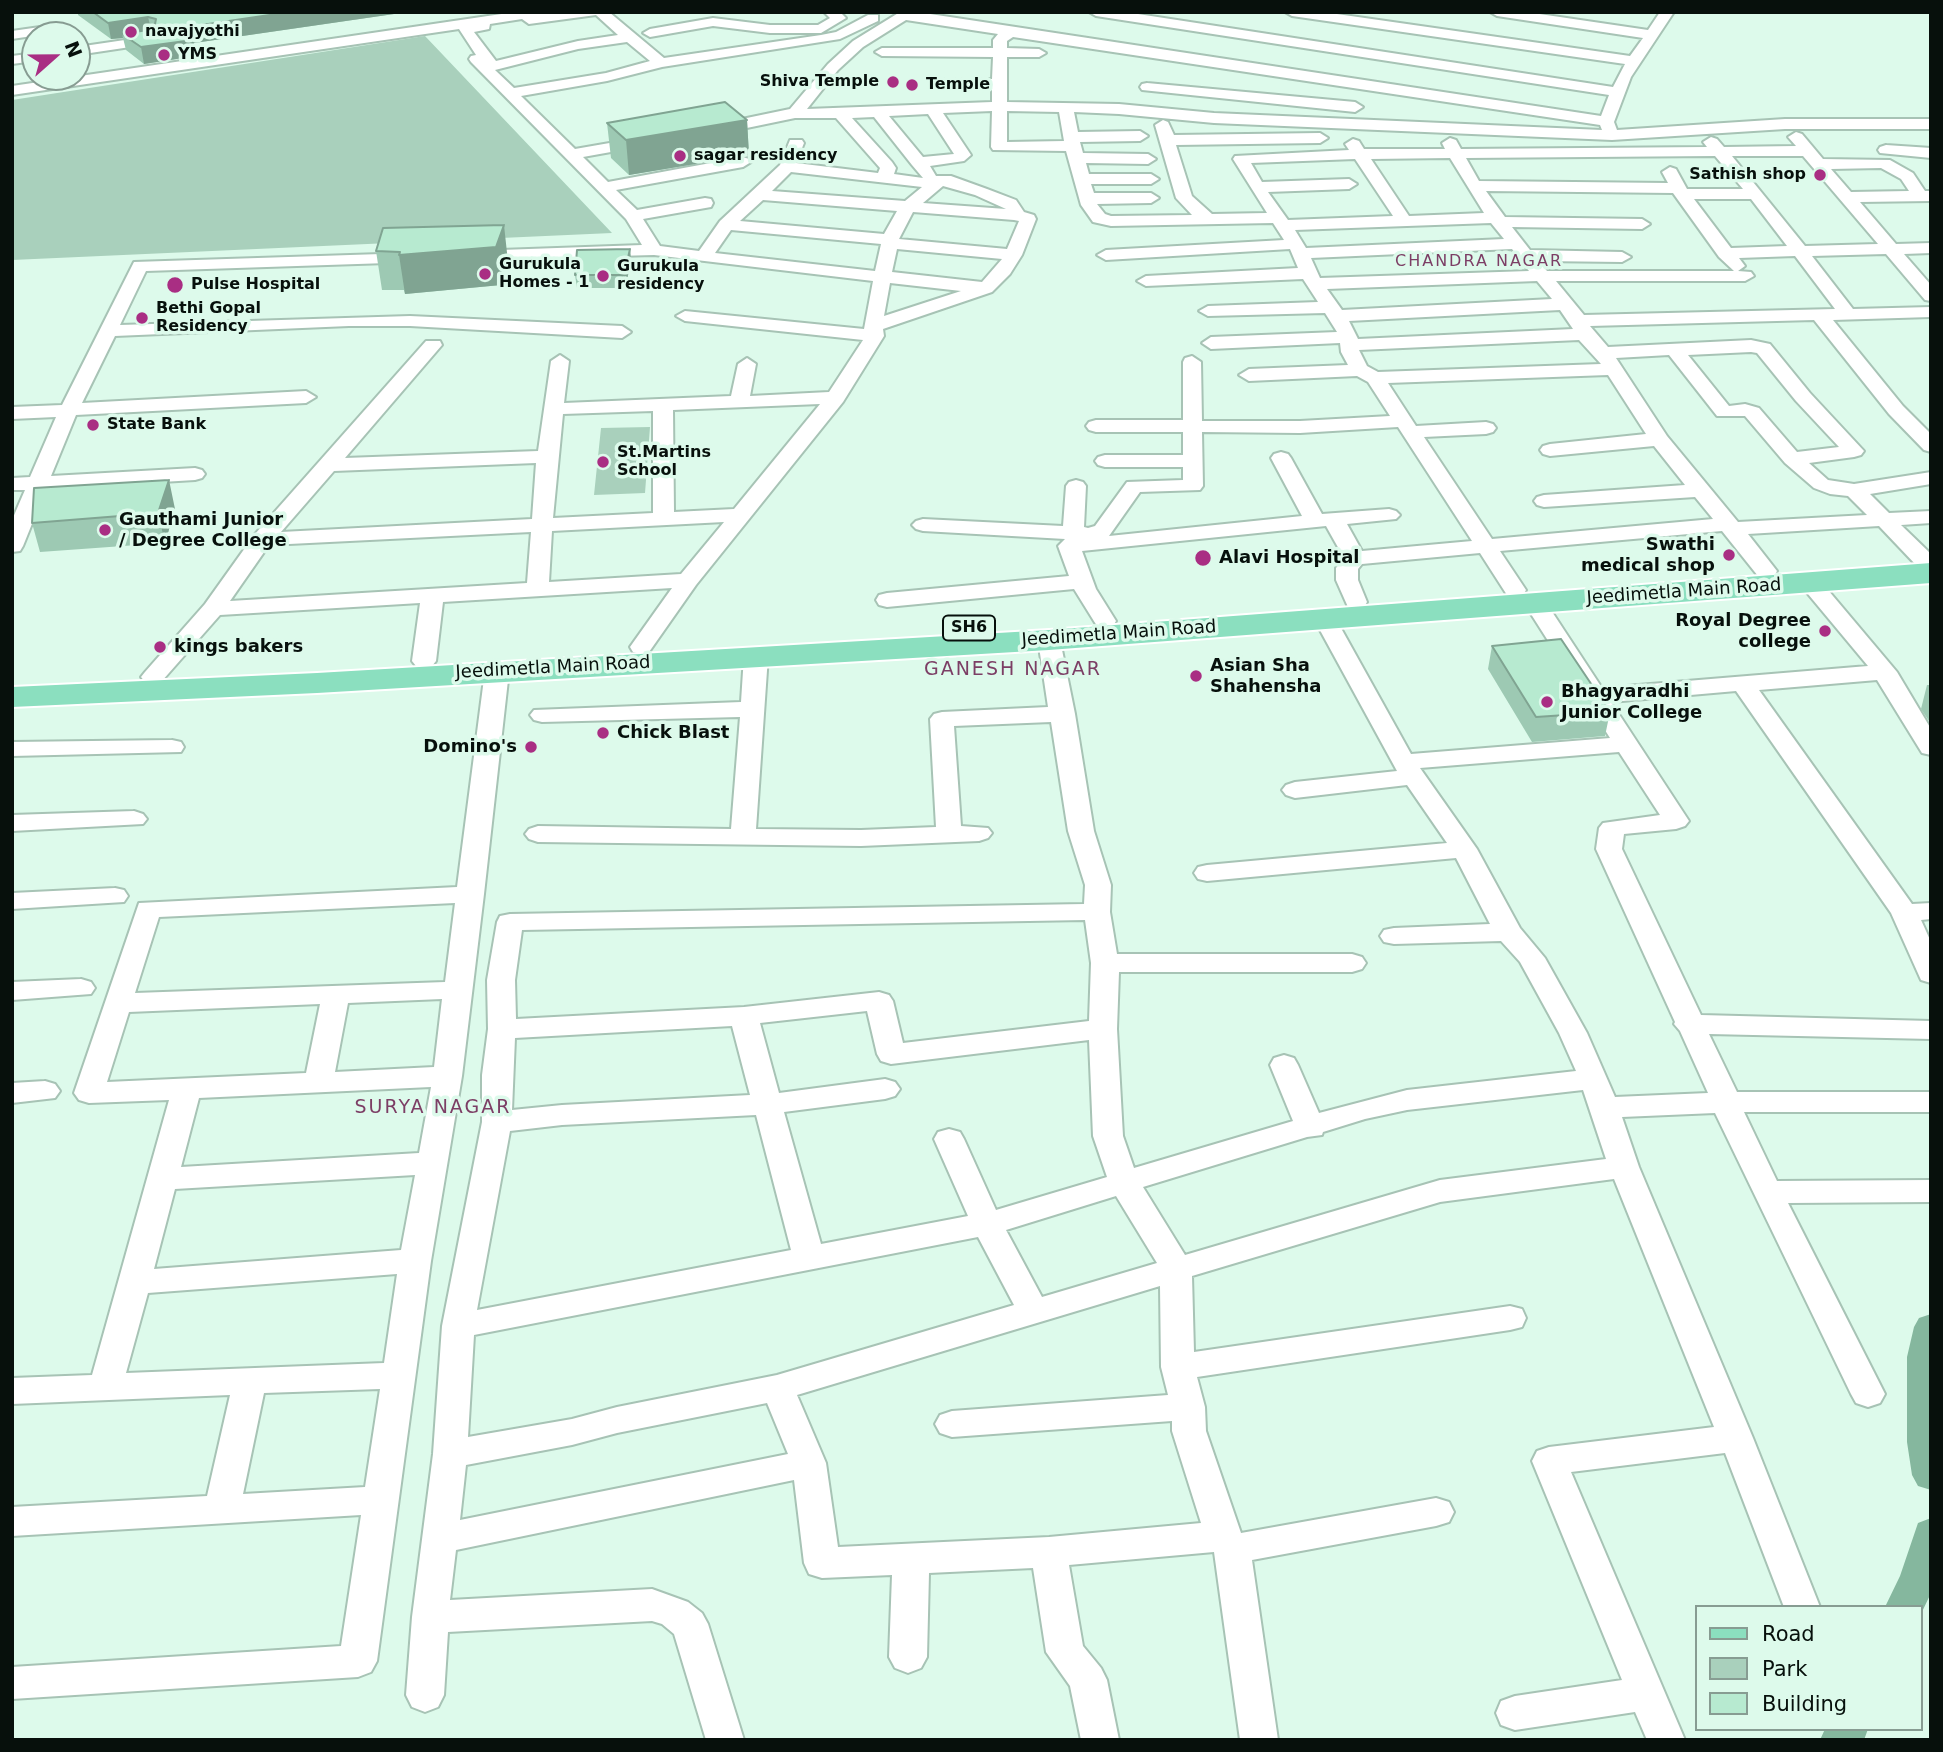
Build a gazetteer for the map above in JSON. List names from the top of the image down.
{
  "streets": {
    "main road": ["Jeedimetla Main Road", "SH6"]
  },
  "districts": ["CHANDRA NAGAR", "GANESH NAGAR", "SURYA NAGAR"],
  "places": [
    "navajyothi",
    "YMS",
    "Shiva Temple",
    "Temple",
    "sagar residency",
    "Sathish shop",
    "Gurukula Homes - 1",
    "Gurukula residency",
    "Pulse Hospital",
    "Bethi Gopal Residency",
    "State Bank",
    "St.Martins School",
    "Gauthami Junior / Degree College",
    "Swathi medical shop",
    "Alavi Hospital",
    "Royal Degree college",
    "kings bakers",
    "Asian Sha Shahensha",
    "Bhagyaradhi Junior College",
    "Chick Blast",
    "Domino's"
  ],
  "legend": ["Road", "Park", "Building"],
  "north": "right"
}
